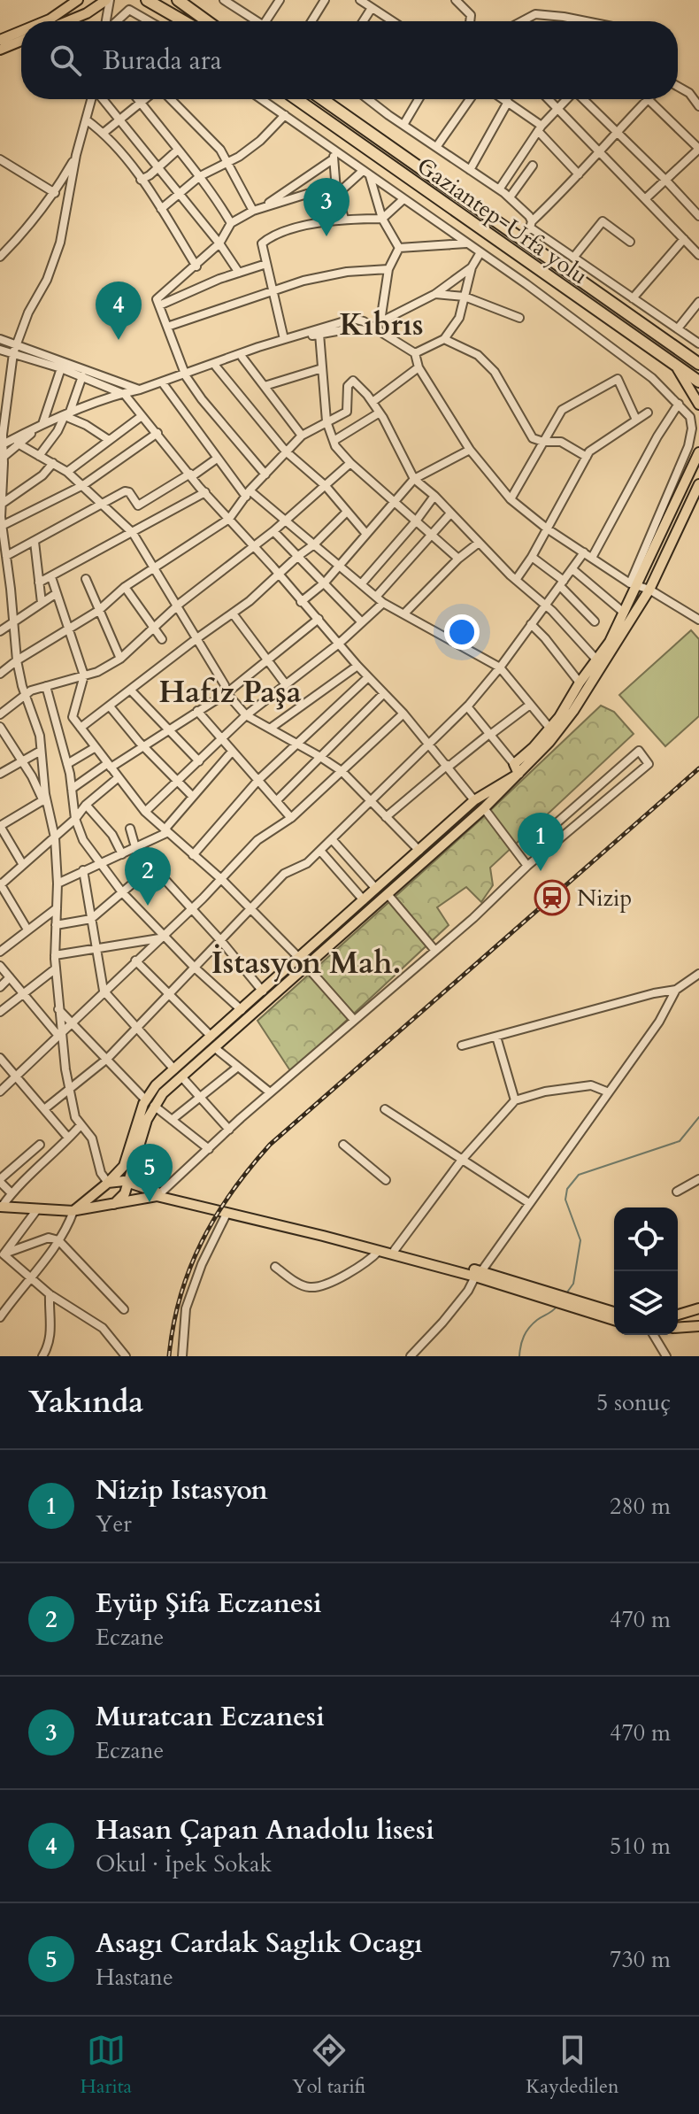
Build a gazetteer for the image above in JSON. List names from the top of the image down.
{
  "streets": {
    "highway": ["Gaziantep-Urfa yolu"]
  },
  "districts": ["Kıbrıs", "Hafız Paşa", "İstasyon Mah."],
  "places": {
    "station": ["Nizip"]
  },
  "page": {
    "search": "Burada ara",
    "pins": [
      "3",
      "4",
      "1",
      "2",
      "5"
    ],
    "heading": ["Yakında", "5 sonuç"],
    "list": [
      {
        "mark": "1",
        "name": "Nizip Istasyon",
        "note": "Yer",
        "value": "280 m"
      },
      {
        "mark": "2",
        "name": "Eyüp Şifa Eczanesi",
        "note": "Eczane",
        "value": "470 m"
      },
      {
        "mark": "3",
        "name": "Muratcan Eczanesi",
        "note": "Eczane",
        "value": "470 m"
      },
      {
        "mark": "4",
        "name": "Hasan Çapan Anadolu lisesi",
        "note": "Okul · İpek Sokak",
        "value": "510 m"
      },
      {
        "mark": "5",
        "name": "Asagı Cardak Saglık Ocagı",
        "note": "Hastane",
        "value": "730 m"
      }
    ],
    "nav": ["Harita", "Yol tarifi", "Kaydedilen"]
  }
}
